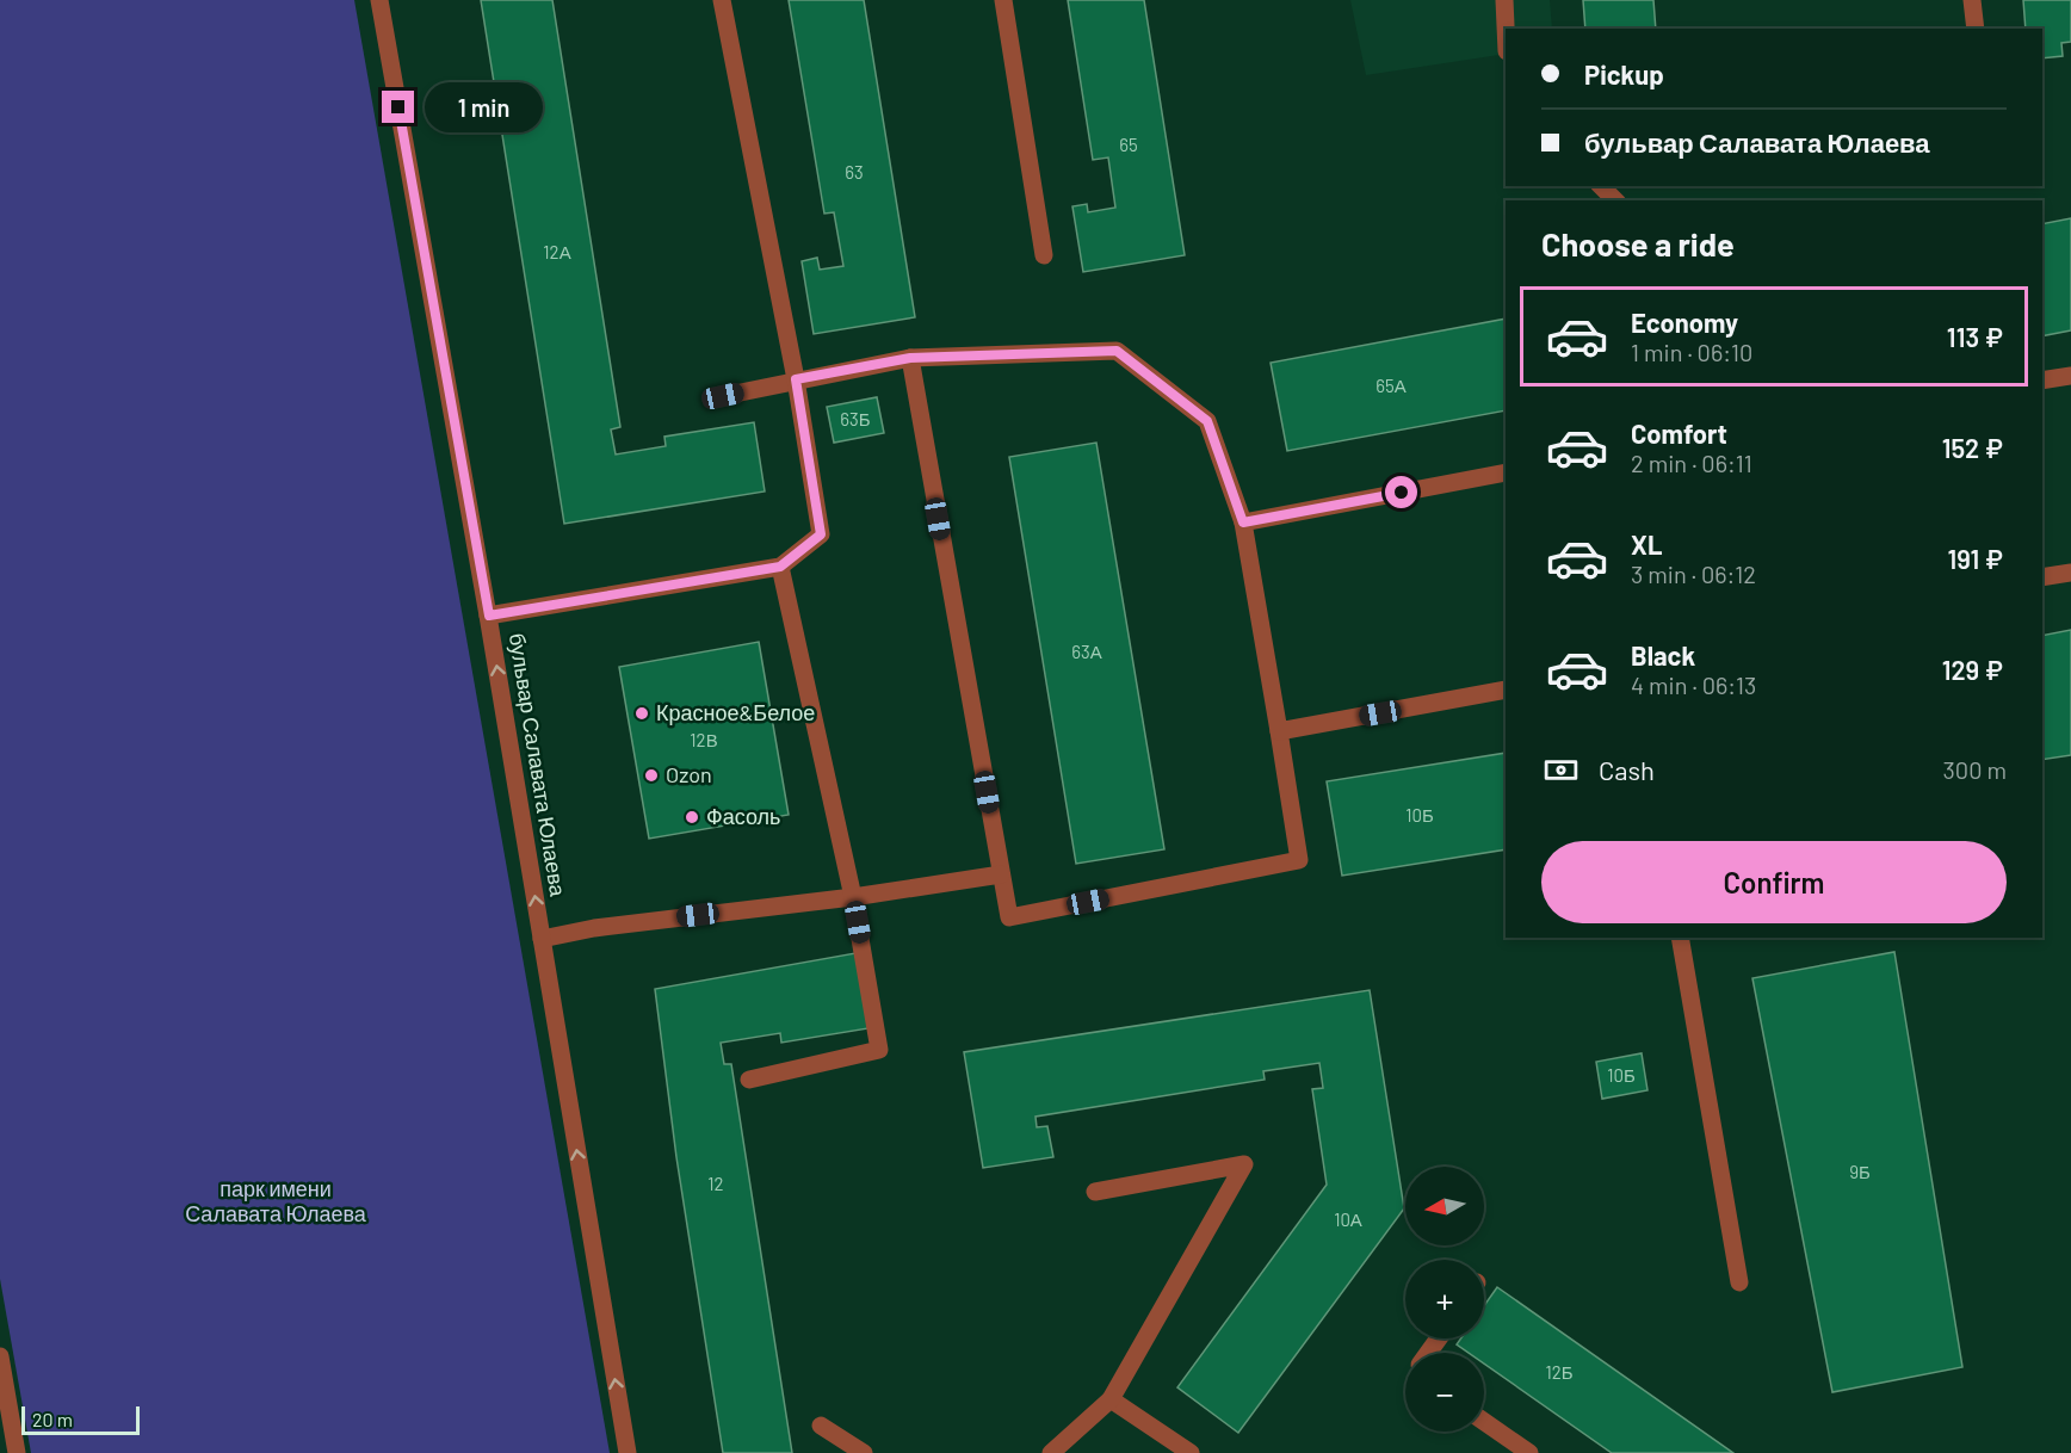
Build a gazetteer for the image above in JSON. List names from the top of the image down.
{
  "streets": {
    "street": ["бульвар Салавата Юлаева"]
  },
  "one_way": ["бульвар Салавата Юлаева"],
  "parks": ["парк имени Салавата Юлаева"],
  "places": ["Красное&Белое", "Ozon", "Фасоль"],
  "house_numbers": [
    "65",
    "63",
    "12А",
    "65А",
    "63Б",
    "63А",
    "12В",
    "10Б",
    "10Б",
    "9Б",
    "12",
    "10А",
    "12Б"
  ],
  "scale_bar": "20 m",
  "north": "left",
  "page": {
    "banner": ["Pickup", "бульвар Салавата Юлаева"],
    "bubble": "1 min",
    "heading": "Choose a ride",
    "list": [
      {
        "name": "Economy",
        "note": "1 min · 06:10",
        "value": "113 ₽"
      },
      {
        "name": "Comfort",
        "note": "2 min · 06:11",
        "value": "152 ₽"
      },
      {
        "name": "XL",
        "note": "3 min · 06:12",
        "value": "191 ₽"
      },
      {
        "name": "Black",
        "note": "4 min · 06:13",
        "value": "129 ₽"
      }
    ],
    "pay": ["Cash", "300 m"],
    "buttons": "Confirm",
    "map_buttons": ["+", "−"],
    "scale": "20 m"
  }
}
